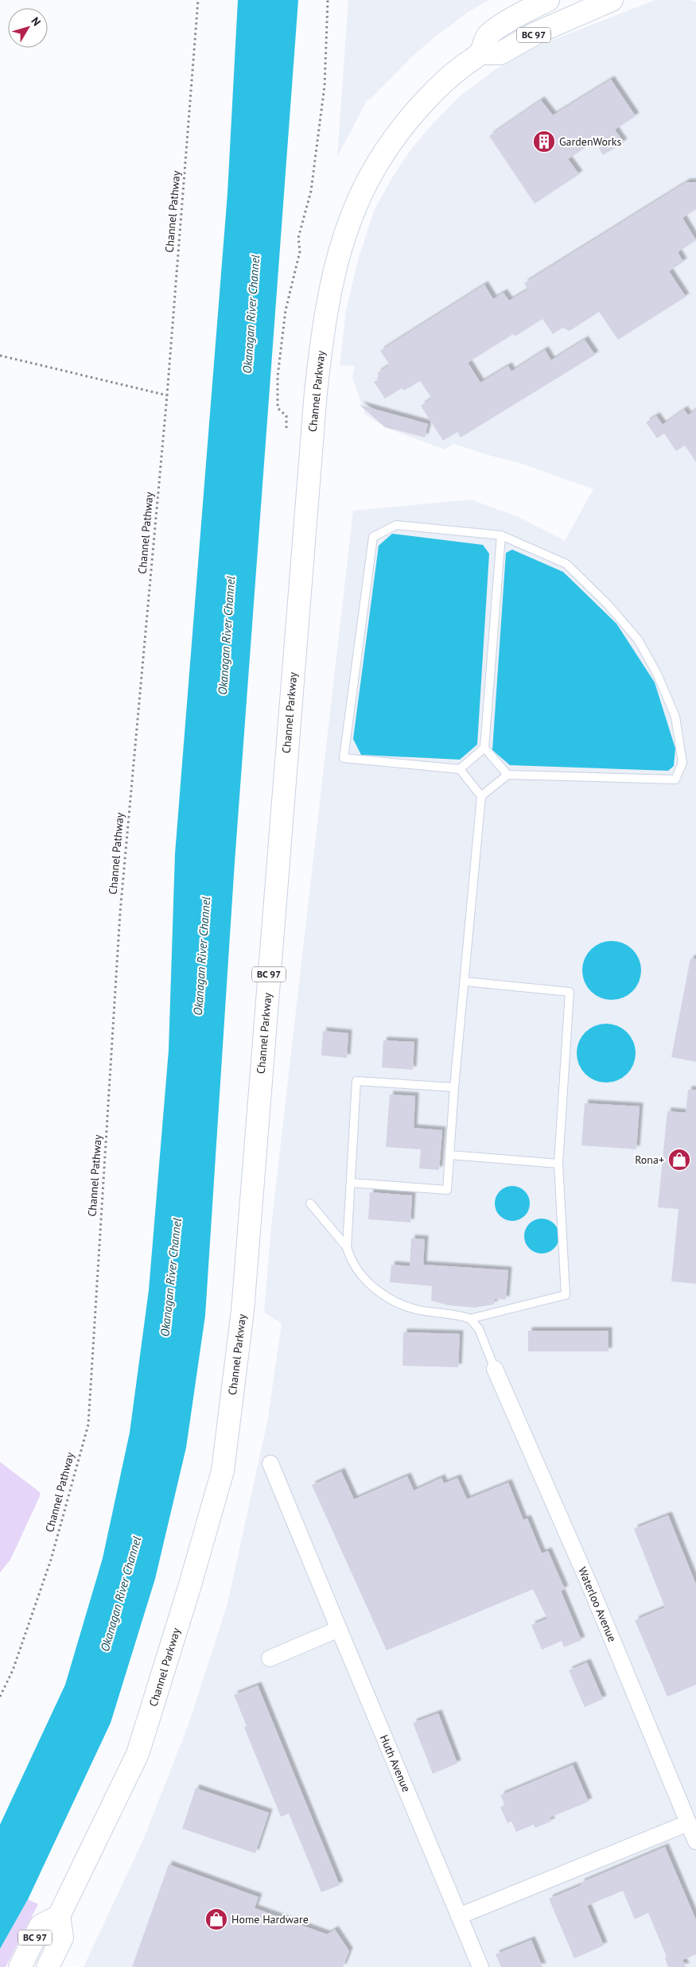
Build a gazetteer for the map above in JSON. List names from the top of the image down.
{
  "streets": {
    "highway": ["BC 97", "Channel Parkway"],
    "street": ["Waterloo Avenue", "Huth Avenue"],
    "path": ["Channel Pathway"]
  },
  "crossings": [
    ["BC 97", "Channel Parkway"]
  ],
  "water": ["Okanagan River Channel"],
  "places": {
    "building": ["GardenWorks"],
    "shop": ["Rona+", "Home Hardware"]
  },
  "north": "top right"
}
